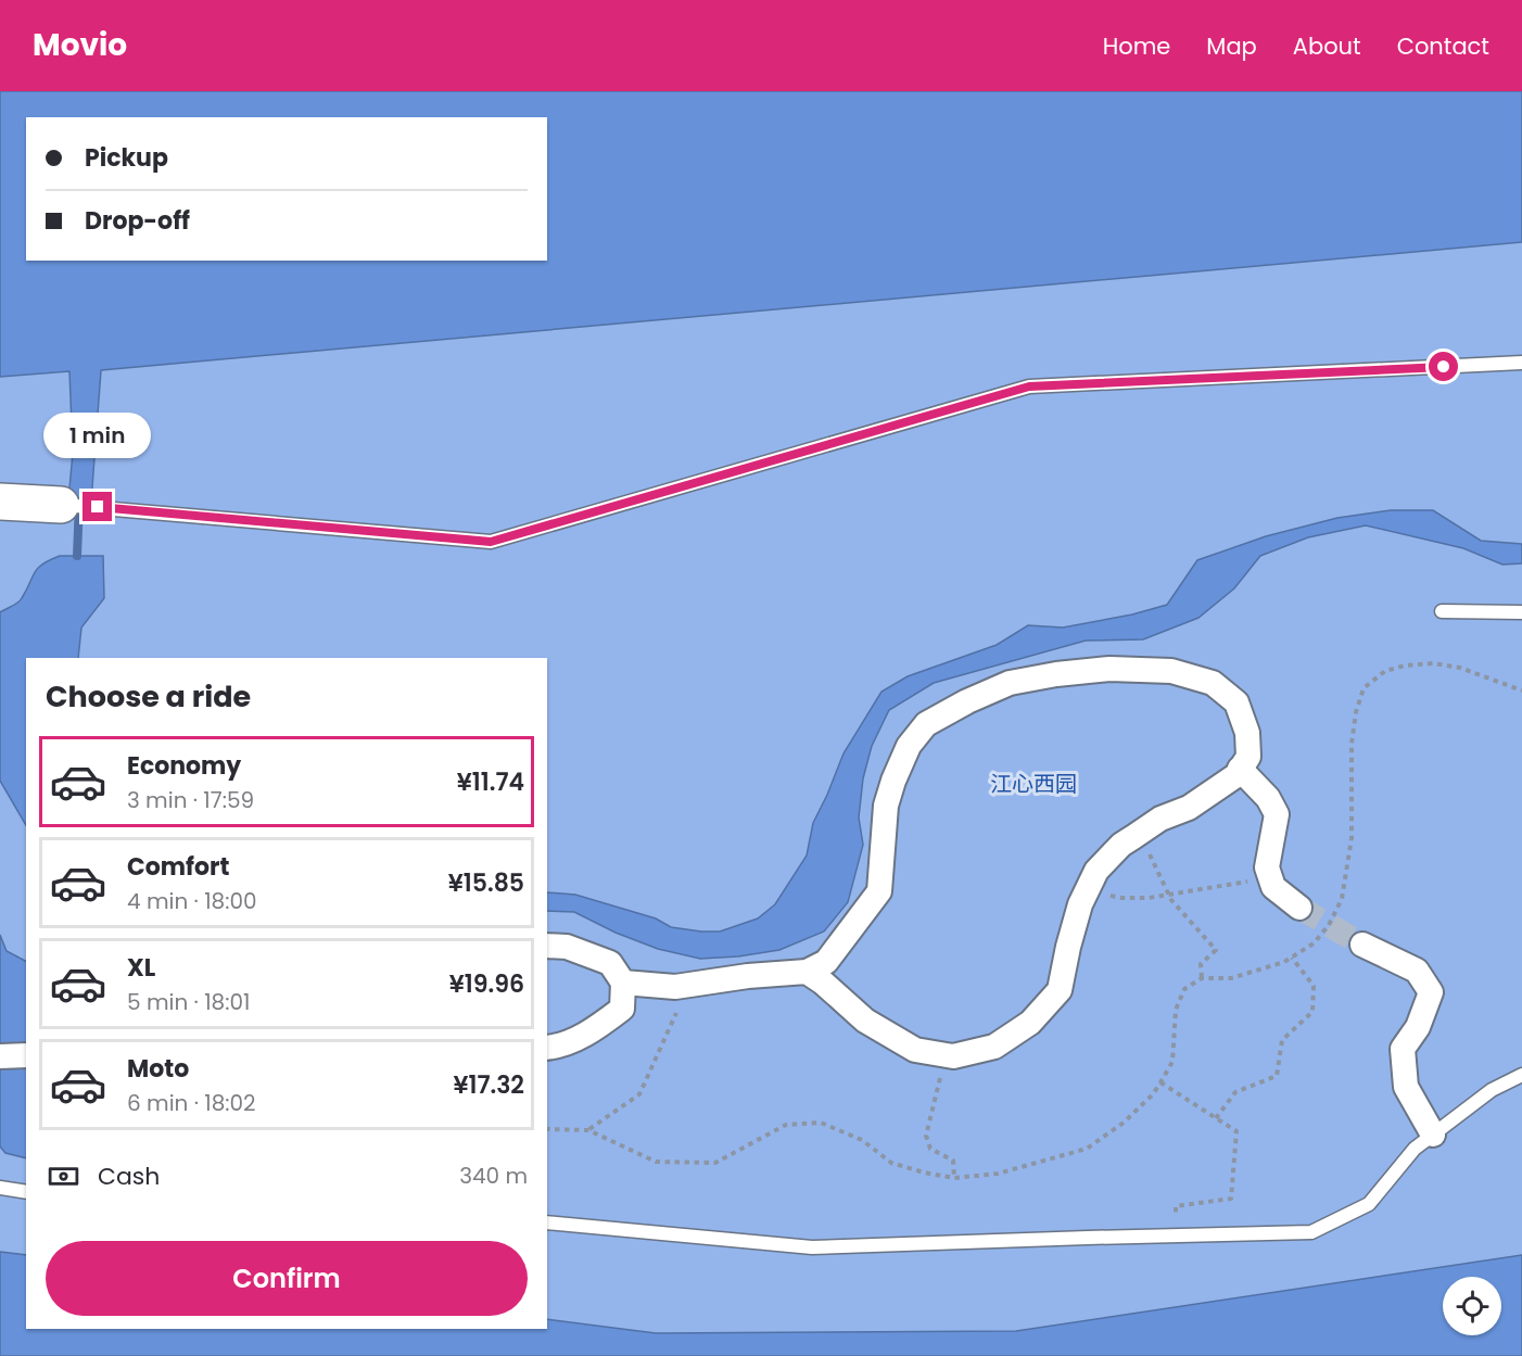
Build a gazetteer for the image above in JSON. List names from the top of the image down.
{
  "parks": ["江心西园"],
  "page": {
    "header": "Movio",
    "nav": [
      "Home",
      "Map",
      "About",
      "Contact"
    ],
    "banner": ["Pickup", "Drop-off"],
    "bubble": "1 min",
    "heading": "Choose a ride",
    "list": [
      {
        "name": "Economy",
        "note": "3 min · 17:59",
        "value": "¥11.74"
      },
      {
        "name": "Comfort",
        "note": "4 min · 18:00",
        "value": "¥15.85"
      },
      {
        "name": "XL",
        "note": "5 min · 18:01",
        "value": "¥19.96"
      },
      {
        "name": "Moto",
        "note": "6 min · 18:02",
        "value": "¥17.32"
      }
    ],
    "pay": ["Cash", "340 m"],
    "buttons": "Confirm"
  }
}
